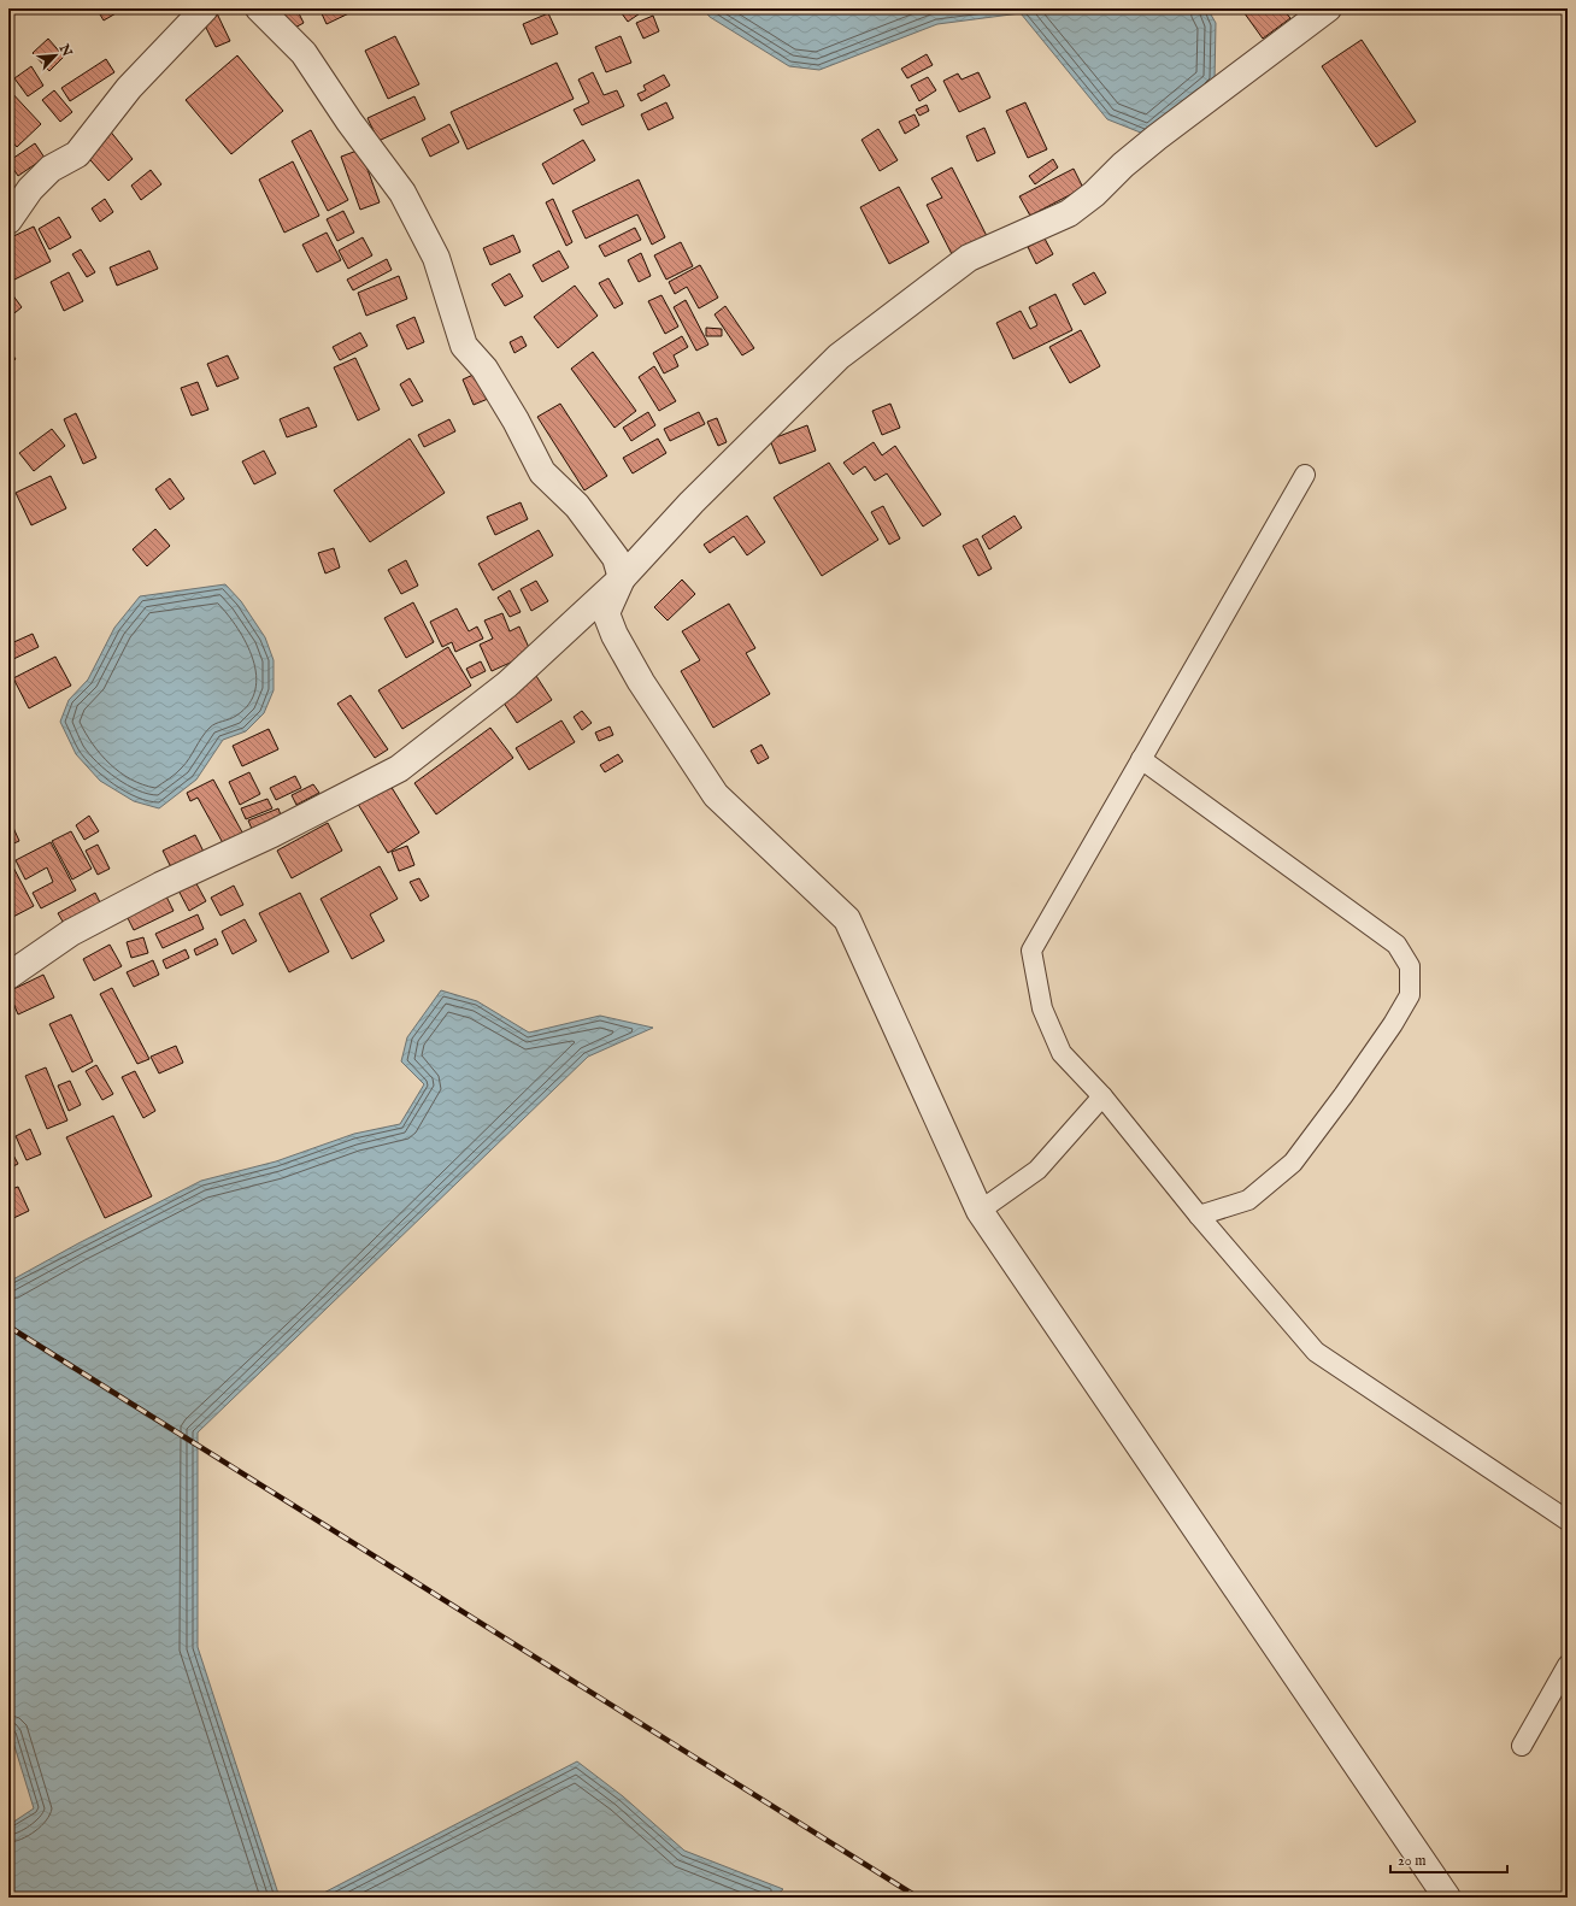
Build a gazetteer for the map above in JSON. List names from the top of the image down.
{
  "scale_bar": "20 m",
  "north": "top right"
}
